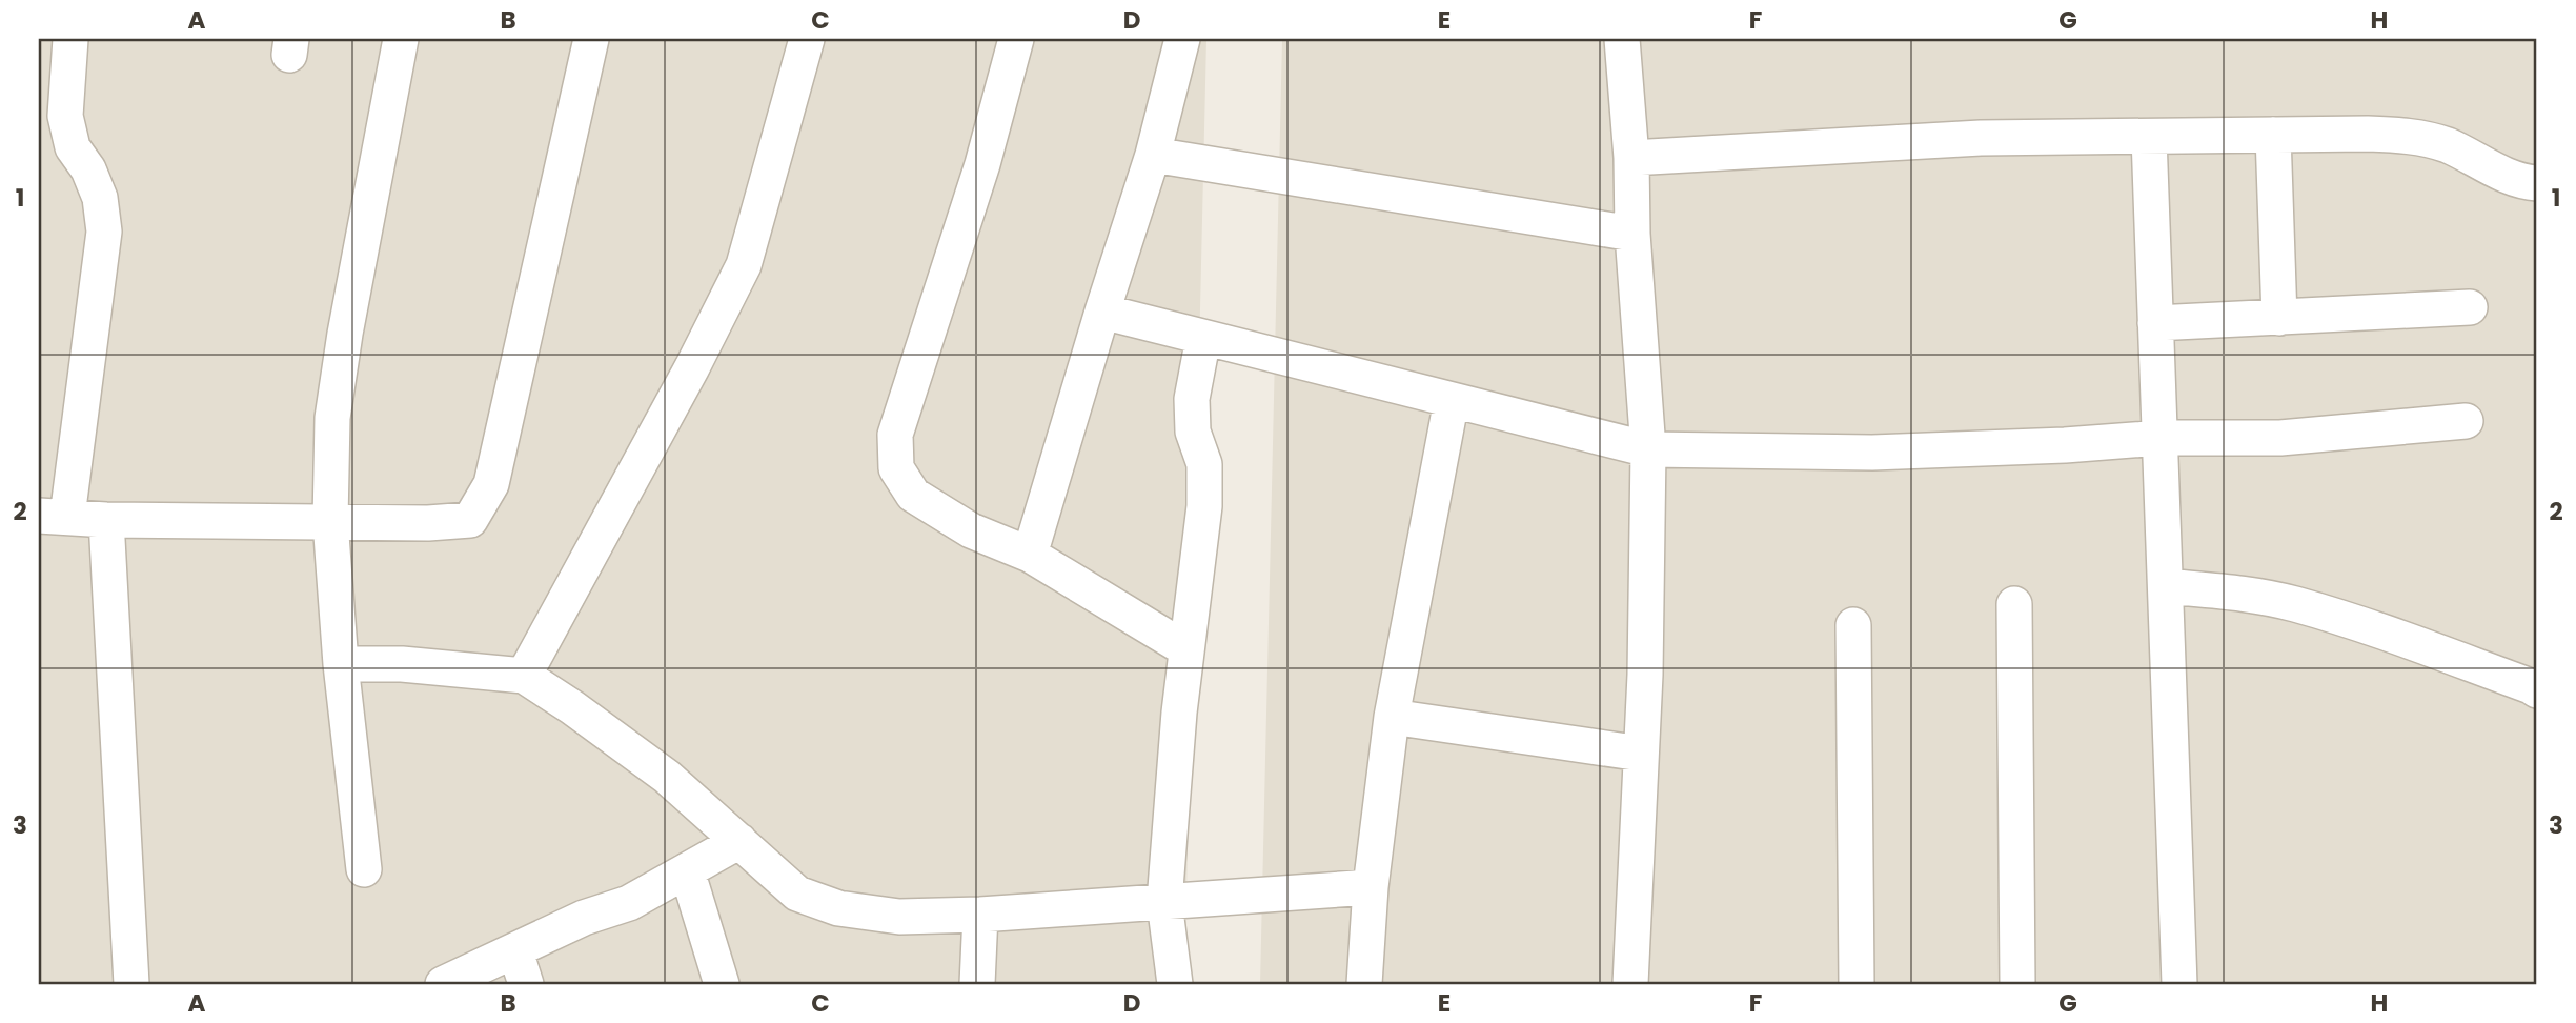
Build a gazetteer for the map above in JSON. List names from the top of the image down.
{
  "grid": {
    "columns": [
      "A",
      "B",
      "C",
      "D",
      "E",
      "F",
      "G",
      "H"
    ],
    "rows": ["1", "2", "3"]
  }
}
